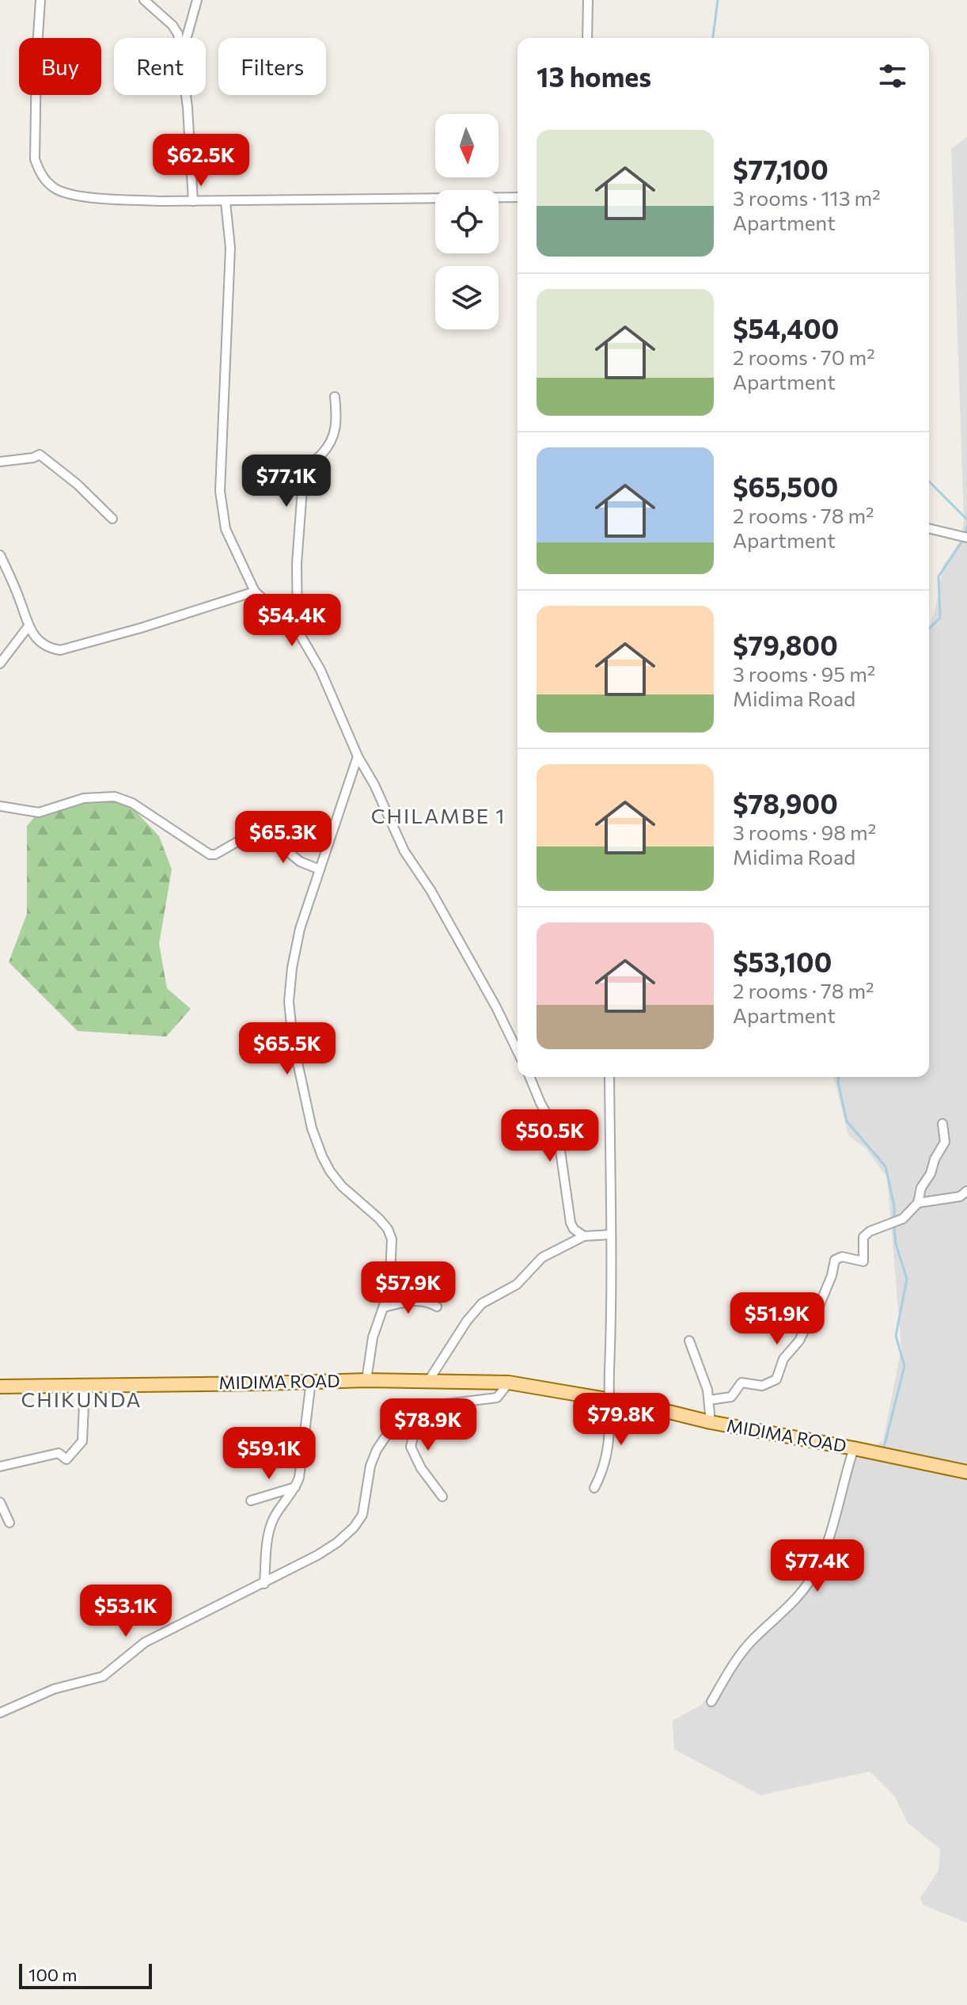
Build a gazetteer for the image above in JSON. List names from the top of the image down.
{
  "streets": {
    "main road": ["MIDIMA ROAD"]
  },
  "districts": ["CHILAMBE 1", "CHIKUNDA"],
  "scale_bar": "100 m",
  "north": "bottom",
  "page": {
    "chip": ["Buy", "Rent", "Filters"],
    "heading": "13 homes",
    "list": [
      {
        "name": "$77,100",
        "note": "3 rooms · 113 m² · Apartment"
      },
      {
        "name": "$54,400",
        "note": "2 rooms · 70 m² · Apartment"
      },
      {
        "name": "$65,500",
        "note": "2 rooms · 78 m² · Apartment"
      },
      {
        "name": "$79,800",
        "note": "3 rooms · 95 m² · Midima Road"
      },
      {
        "name": "$78,900",
        "note": "3 rooms · 98 m² · Midima Road"
      },
      {
        "name": "$53,100",
        "note": "2 rooms · 78 m² · Apartment"
      }
    ],
    "price": [
      "$62.5K",
      "$77.1K",
      "$54.4K",
      "$65.3K",
      "$65.5K",
      "$50.5K",
      "$57.9K",
      "$51.9K",
      "$79.8K",
      "$78.9K",
      "$59.1K",
      "$77.4K",
      "$53.1K"
    ],
    "scale": "100 m"
  }
}
